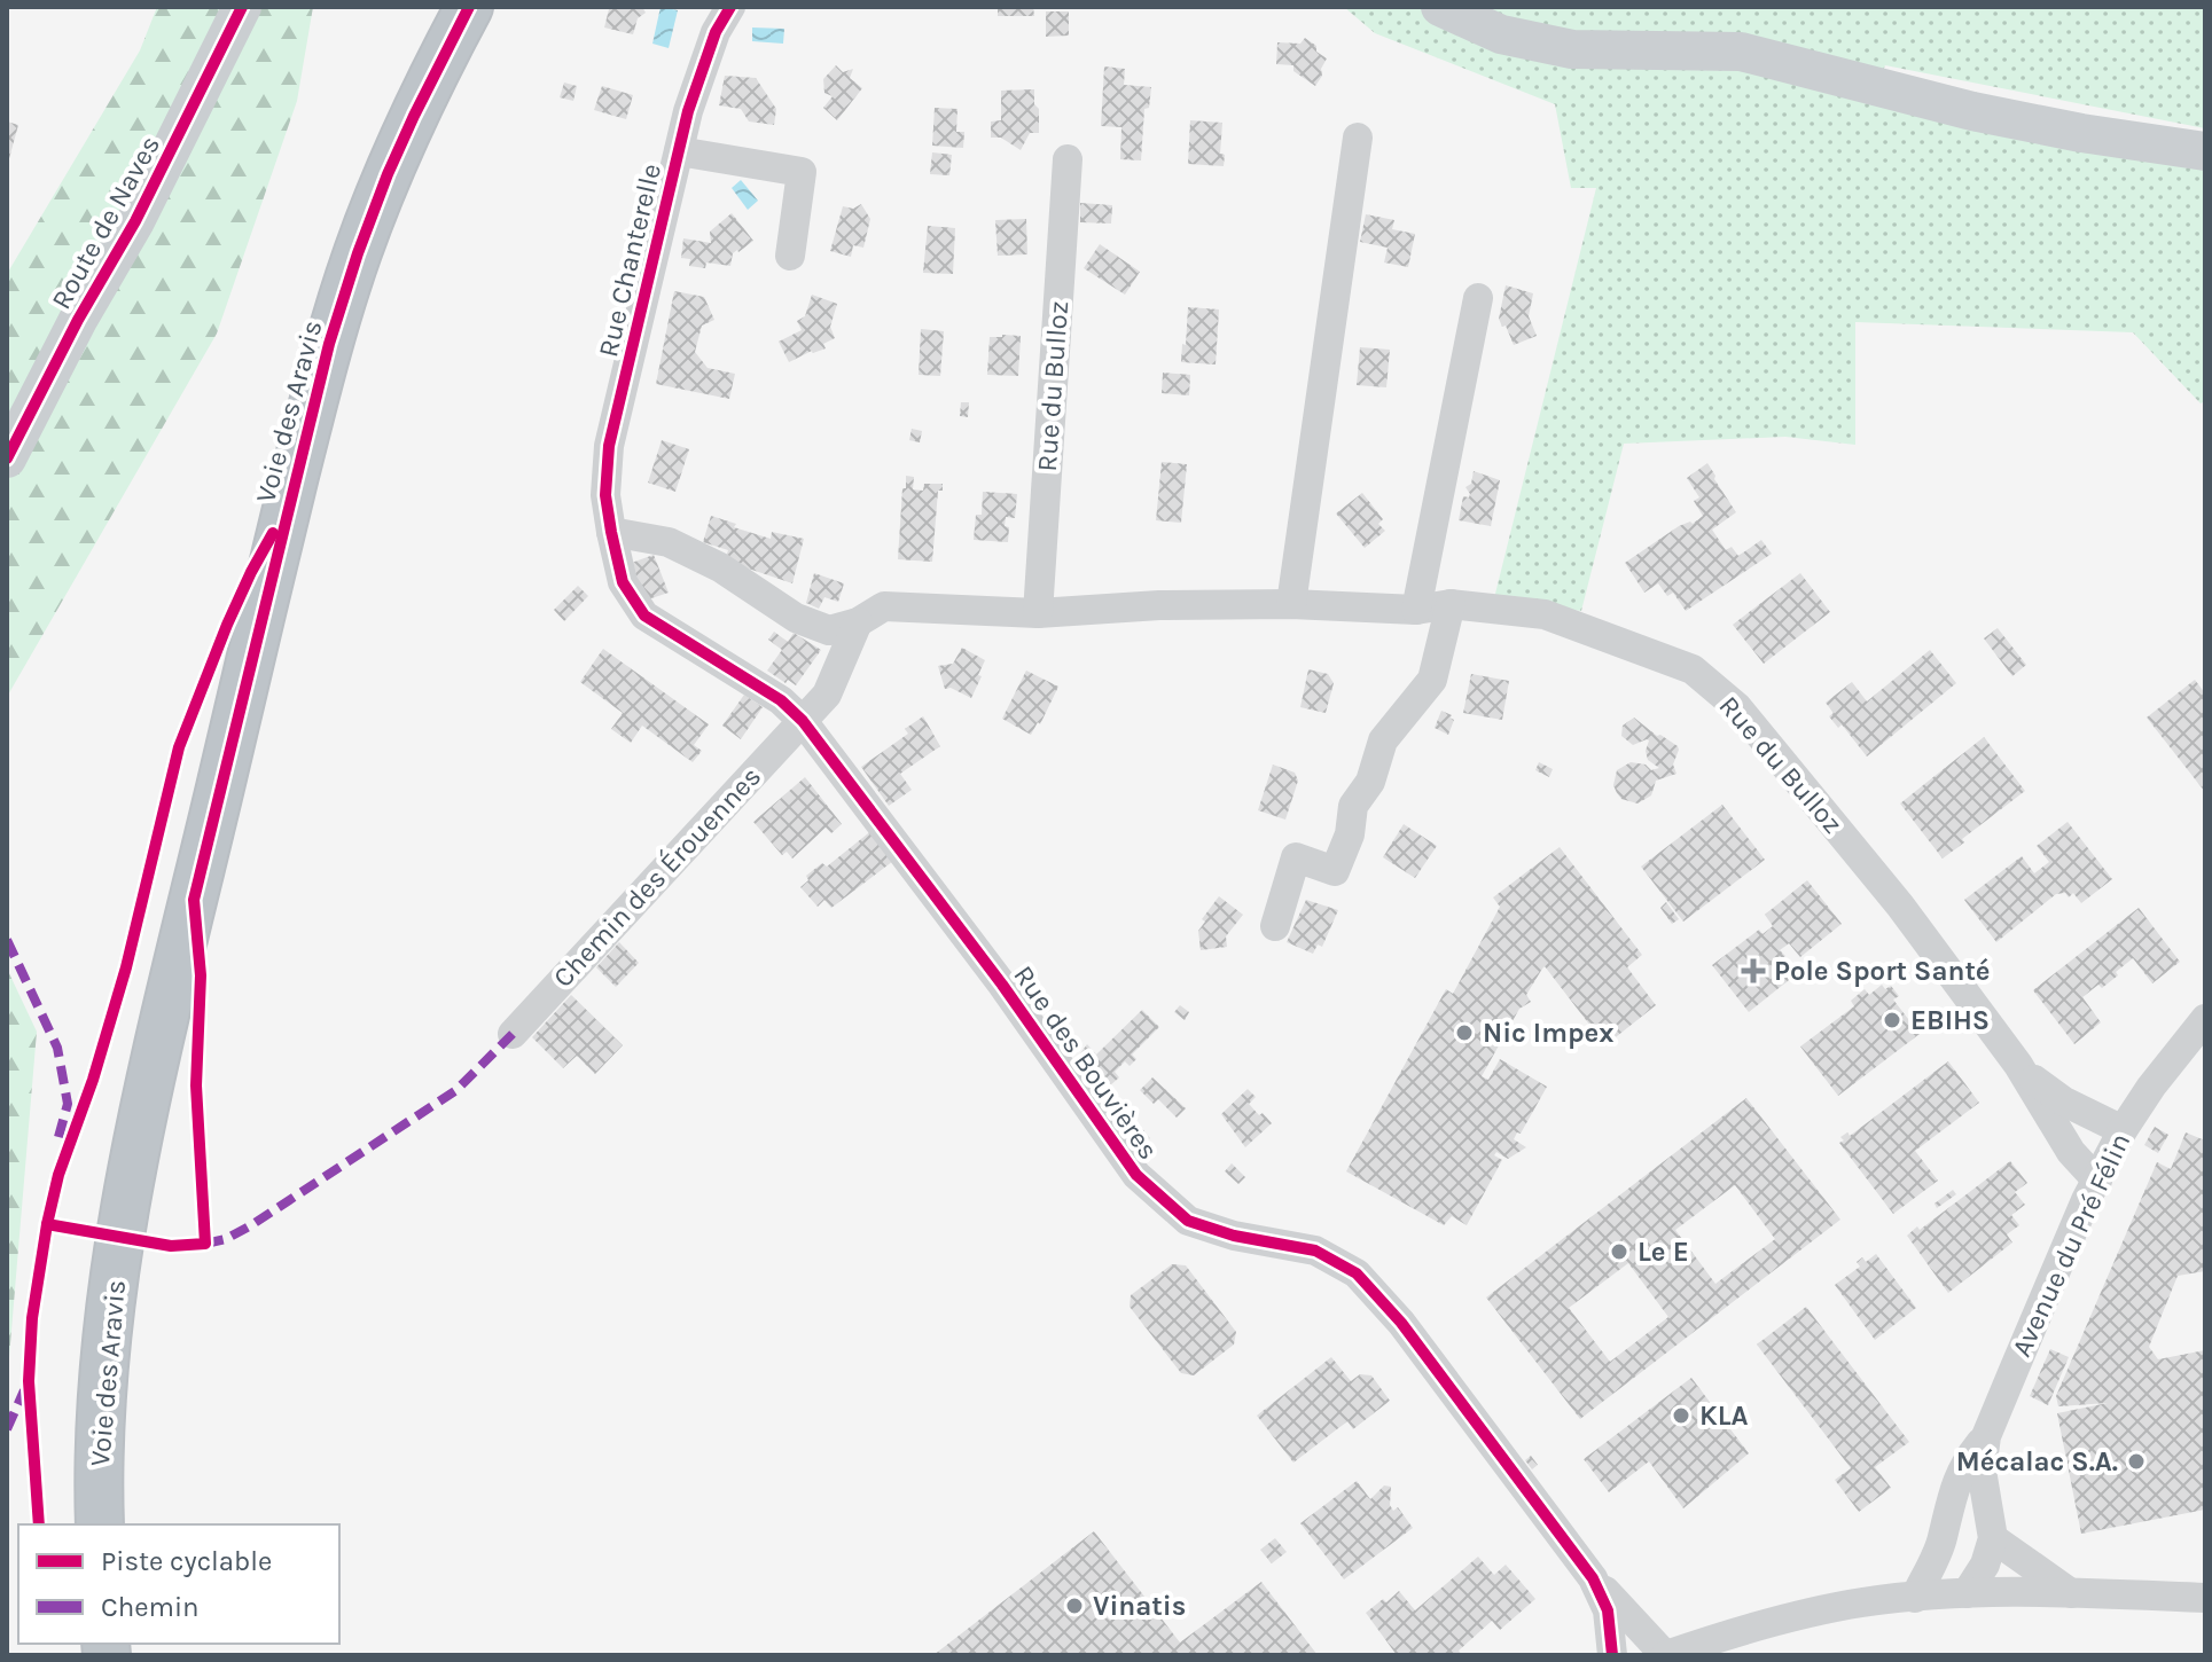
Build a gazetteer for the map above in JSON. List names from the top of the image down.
{
  "streets": {
    "highway": ["Voie des Aravis"],
    "main road": ["Route de Naves"],
    "street": [
      "Rue Chanterelle",
      "Rue du Bulloz",
      "Chemin des Érouennes",
      "Rue des Bouvières",
      "Avenue du Pré Félin"
    ]
  },
  "crossings": [
    ["Rue Chanterelle", "Rue du Bulloz"],
    ["Rue Chanterelle", "Rue des Bouvières"],
    ["Rue du Bulloz", "Chemin des Érouennes"],
    ["Rue du Bulloz", "Rue des Bouvières"],
    ["Rue du Bulloz", "Avenue du Pré Félin"],
    ["Chemin des Érouennes", "Rue des Bouvières"]
  ],
  "places": {
    "health": ["Pole Sport Santé"],
    "other": [
      "EBIHS",
      "Nic Impex",
      "Le E",
      "KLA",
      "Mécalac S.A.",
      "Vinatis"
    ]
  },
  "legend": ["Piste cyclable", "Chemin"]
}
